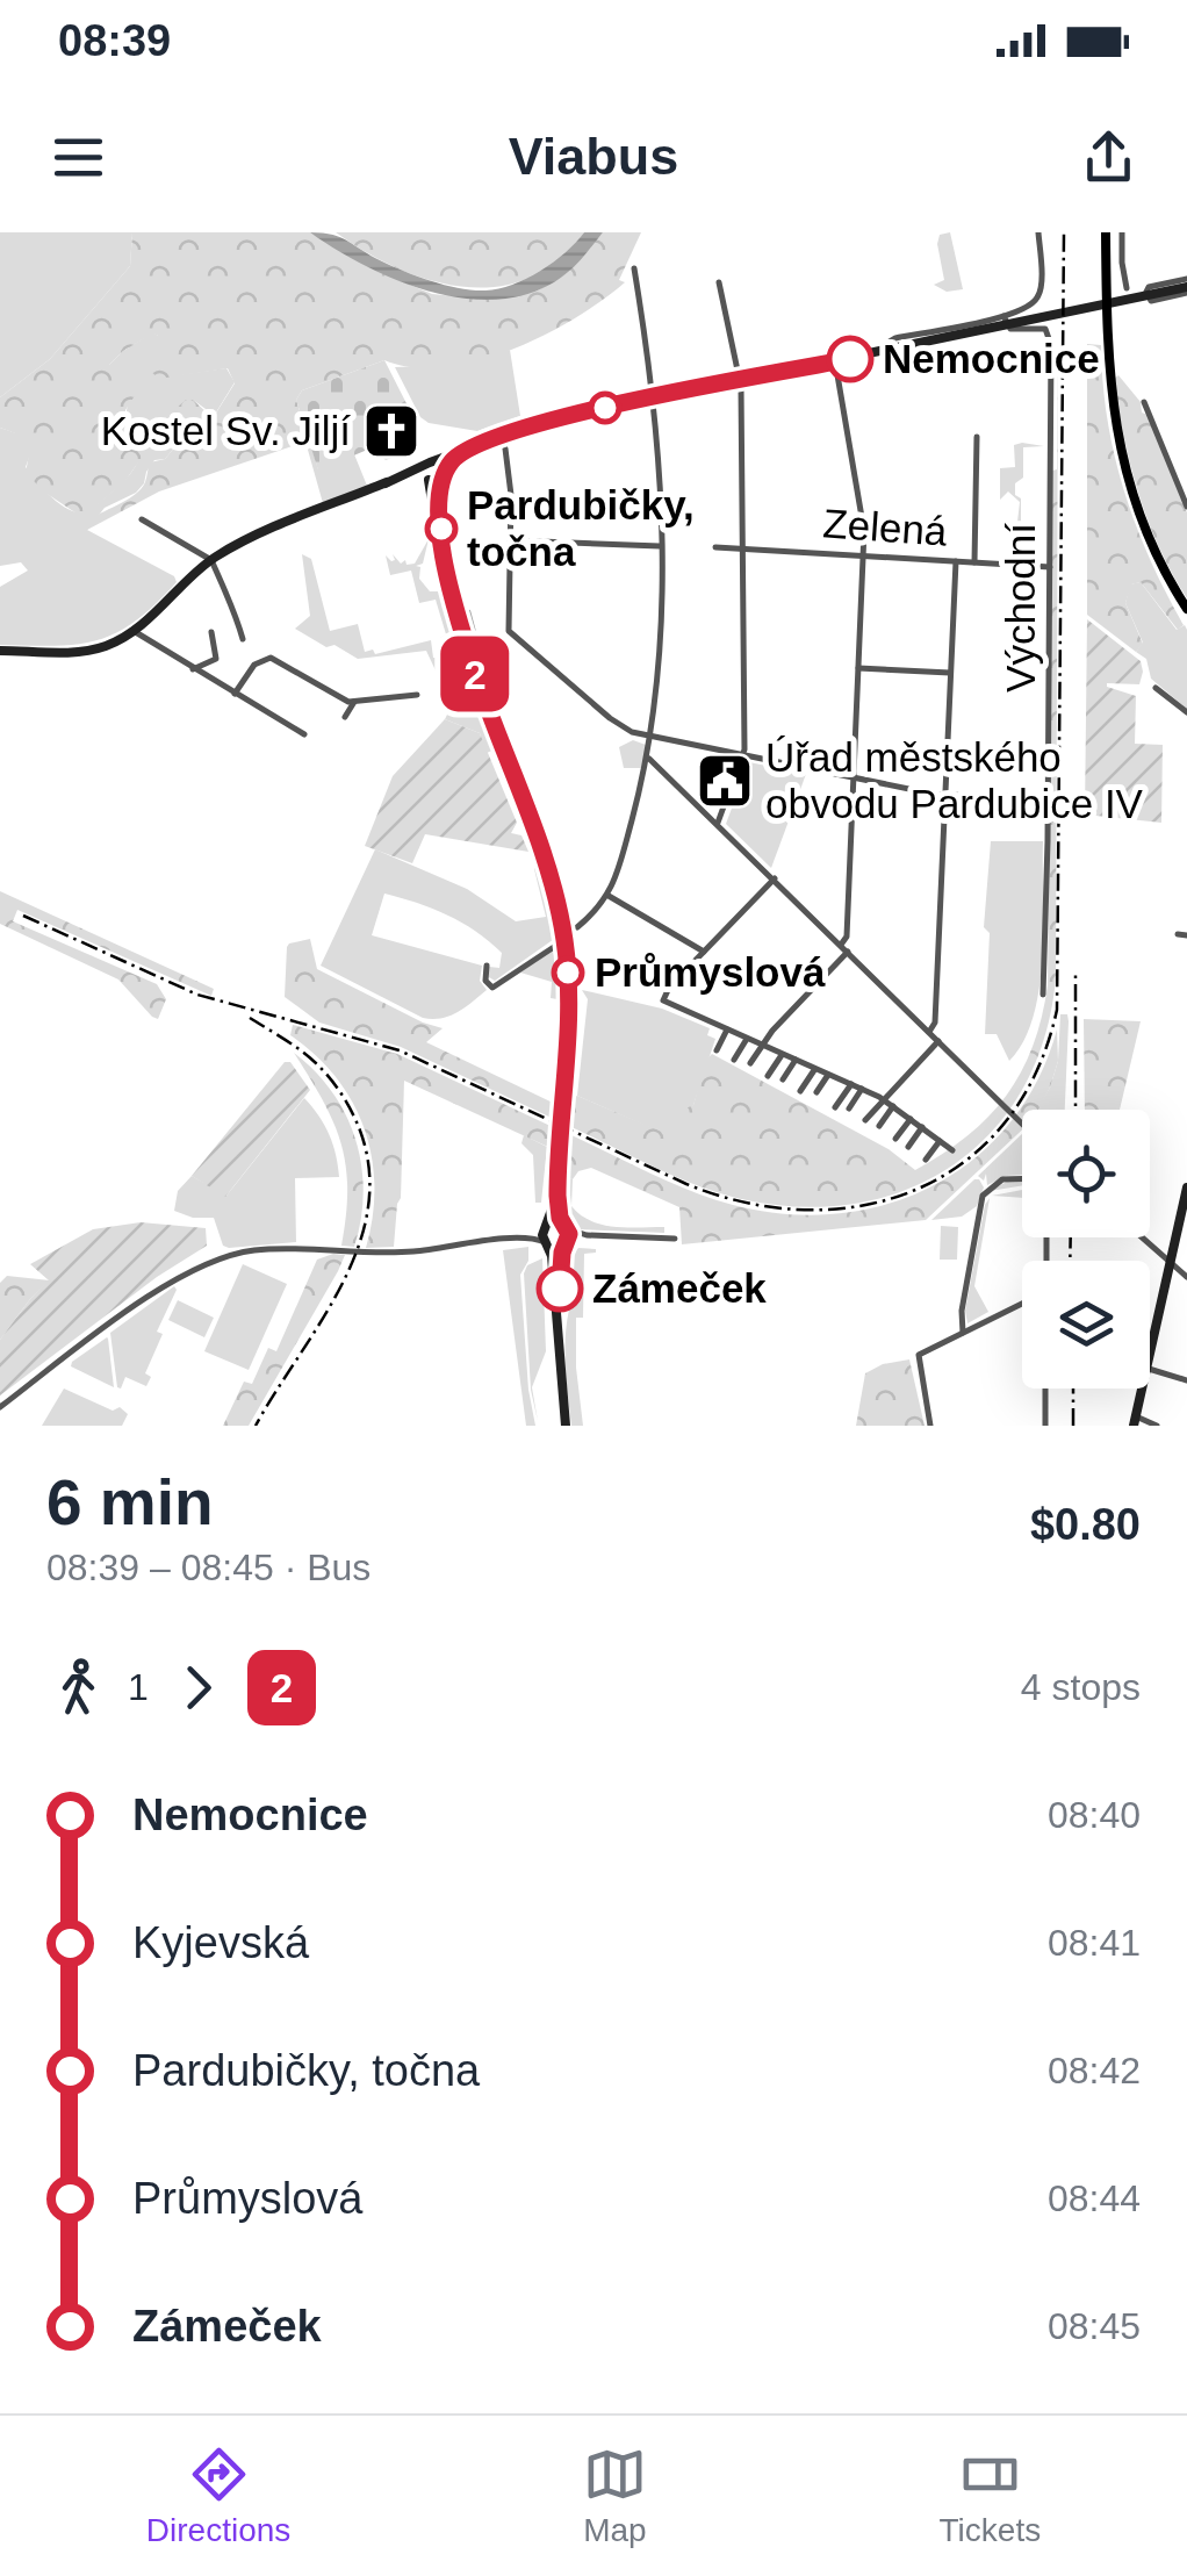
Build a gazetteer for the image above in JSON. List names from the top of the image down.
{
  "streets": {
    "street": ["Zelená", "Východní"]
  },
  "crossings": [
    ["Zelená", "Východní"]
  ],
  "places": {
    "other": [
      "Nemocnice",
      "Pardubičky, točna",
      "Průmyslová",
      "Zámeček"
    ],
    "church": ["Kostel Sv. Jiljí"],
    "public building": ["Úřad městského obvodu Pardubice IV"]
  },
  "lines": ["bus line 2"],
  "page": {
    "status": "08:39",
    "header": "Viabus",
    "on_map": "2",
    "heading": ["6 min", "08:39 – 08:45 · Bus", "$0.80"],
    "legs": ["1", "2", "4 stops"],
    "list": [
      {
        "name": "Nemocnice",
        "value": "08:40"
      },
      {
        "name": "Kyjevská",
        "value": "08:41"
      },
      {
        "name": "Pardubičky, točna",
        "value": "08:42"
      },
      {
        "name": "Průmyslová",
        "value": "08:44"
      },
      {
        "name": "Zámeček",
        "value": "08:45"
      }
    ],
    "tabs": ["Directions", "Map", "Tickets"]
  }
}
